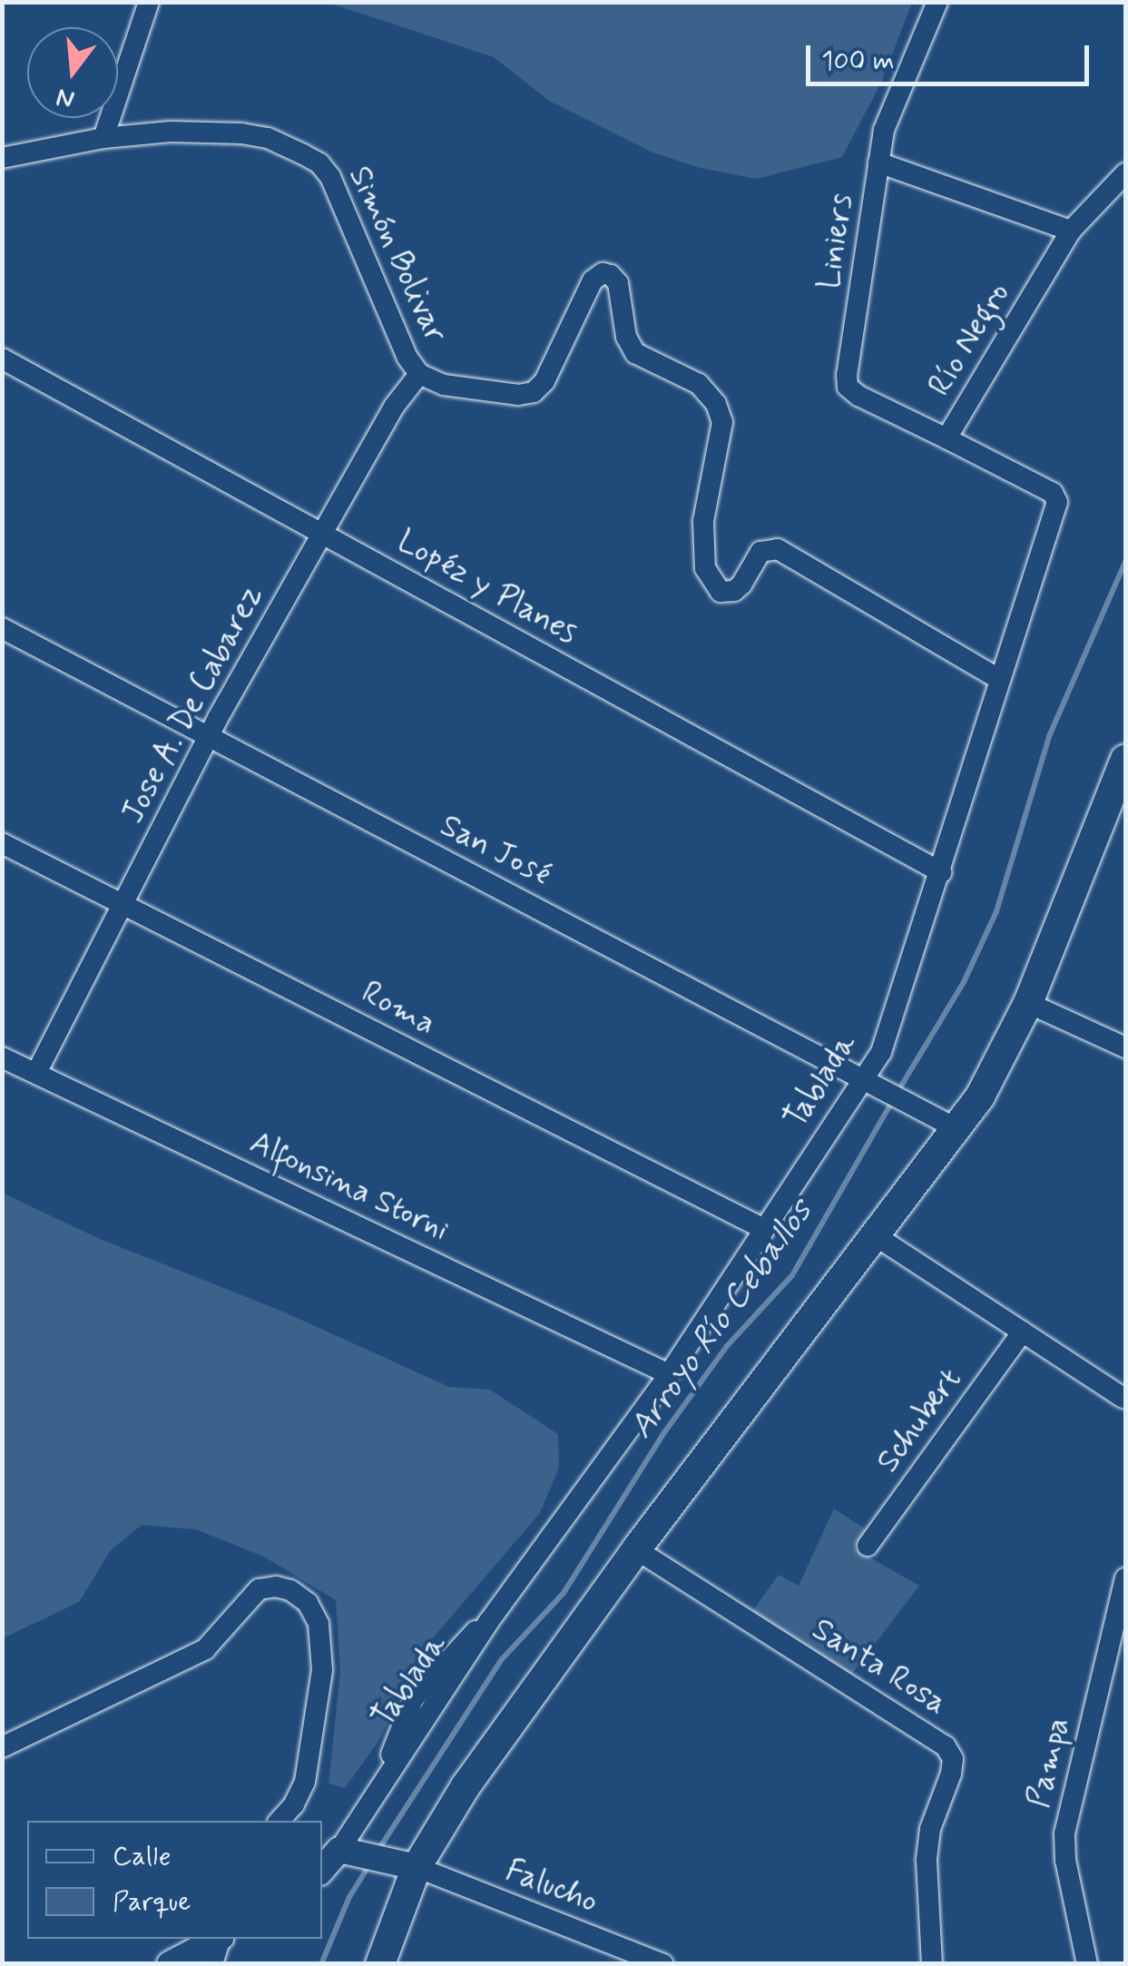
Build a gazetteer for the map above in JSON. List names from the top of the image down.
{
  "streets": {
    "street": [
      "Liniers",
      "Simón Bolivar",
      "Río Negro",
      "Lopéz y Planes",
      "Jose A. De Cabarez",
      "San José",
      "Roma",
      "Tablada",
      "Alfonsina Storni",
      "Schubert",
      "Santa Rosa",
      "Pampa",
      "Falucho"
    ]
  },
  "crossings": [
    ["Liniers", "Río Negro"],
    ["Simón Bolivar", "Jose A. De Cabarez"],
    ["Simón Bolivar", "Tablada"],
    ["Río Negro", "Tablada"],
    ["Lopéz y Planes", "Jose A. De Cabarez"],
    ["Lopéz y Planes", "Tablada"],
    ["Jose A. De Cabarez", "San José"],
    ["Jose A. De Cabarez", "Roma"],
    ["Jose A. De Cabarez", "Alfonsina Storni"],
    ["San José", "Tablada"],
    ["Roma", "Tablada"],
    ["Tablada", "Alfonsina Storni"]
  ],
  "water": ["Arroyo Río Ceballos"],
  "legend": ["Calle", "Parque"],
  "scale_bar": "100 m",
  "north": "bottom"
}
